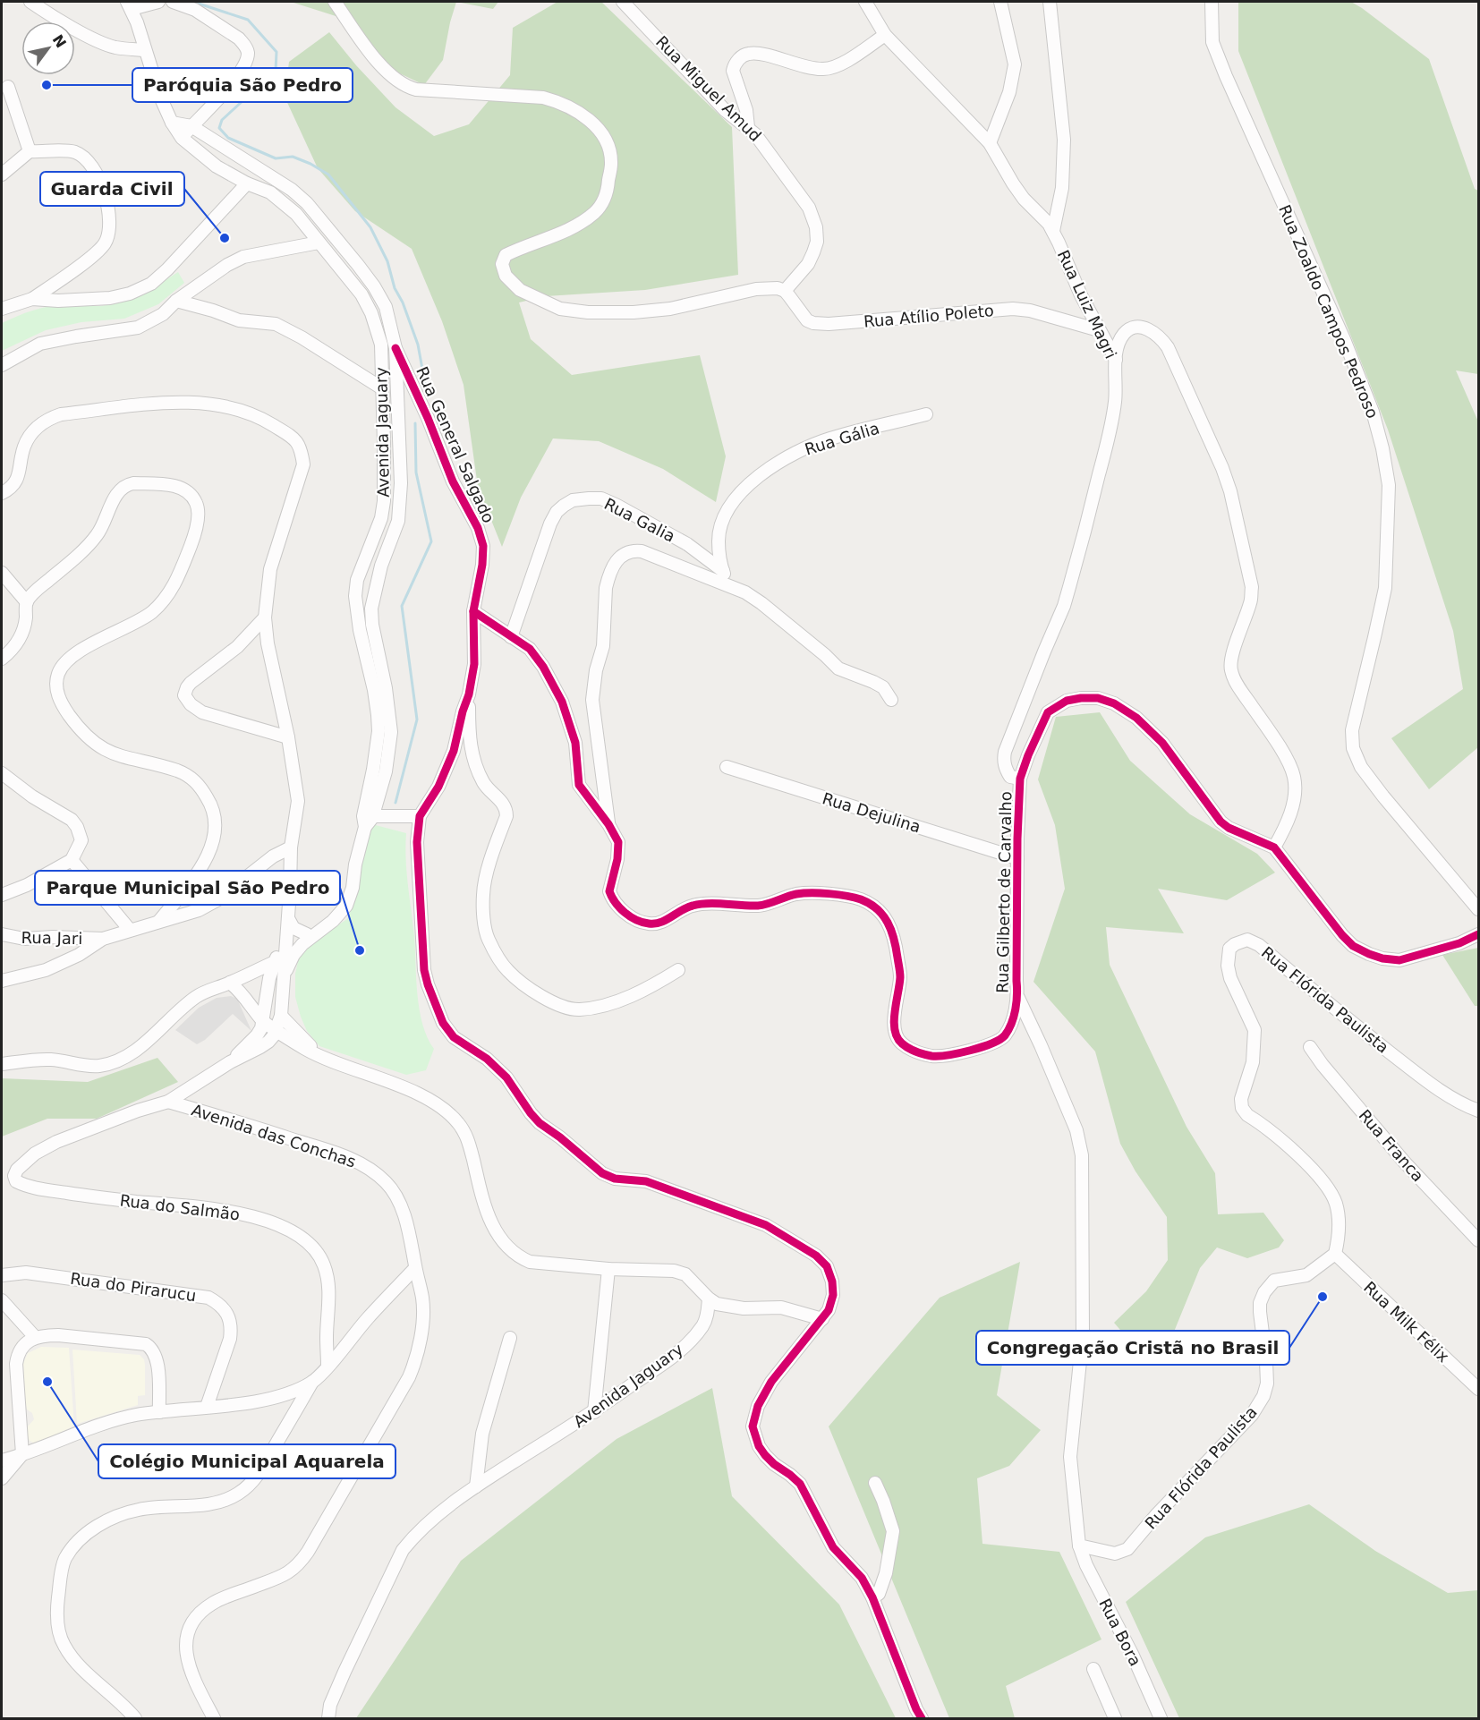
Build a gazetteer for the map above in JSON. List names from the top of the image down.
{
  "streets": {
    "street": [
      "Rua Miguel Amud",
      "Rua Luiz Magri",
      "Rua Zoaldo Campos Pedroso",
      "Rua Atílio Poleto",
      "Avenida Jaguary",
      "Rua Gália",
      "Rua General Salgado",
      "Rua Galia",
      "Rua Dejulina",
      "Rua Gilberto de Carvalho",
      "Rua Jari",
      "Rua Flórida Paulista",
      "Avenida das Conchas",
      "Rua Franca",
      "Rua do Salmão",
      "Rua do Pirarucu",
      "Rua Milk Félix",
      "Rua Bora"
    ]
  },
  "crossings": [
    ["Rua Miguel Amud", "Rua Atílio Poleto"],
    ["Rua Luiz Magri", "Rua Atílio Poleto"],
    ["Rua Luiz Magri", "Rua Gilberto de Carvalho"],
    ["Avenida Jaguary", "Rua General Salgado"],
    ["Rua Gália", "Rua Galia"],
    ["Rua General Salgado", "Rua Gilberto de Carvalho"],
    ["Rua Galia", "Rua Gilberto de Carvalho"],
    ["Rua Dejulina", "Rua Gilberto de Carvalho"],
    ["Rua Flórida Paulista", "Rua Milk Félix"],
    ["Rua Flórida Paulista", "Rua Bora"],
    ["Avenida das Conchas", "Rua do Salmão"]
  ],
  "places": [
    "Paróquia São Pedro",
    "Guarda Civil",
    "Parque Municipal São Pedro",
    "Congregação Cristã no Brasil",
    "Colégio Municipal Aquarela"
  ],
  "north": "top right"
}
